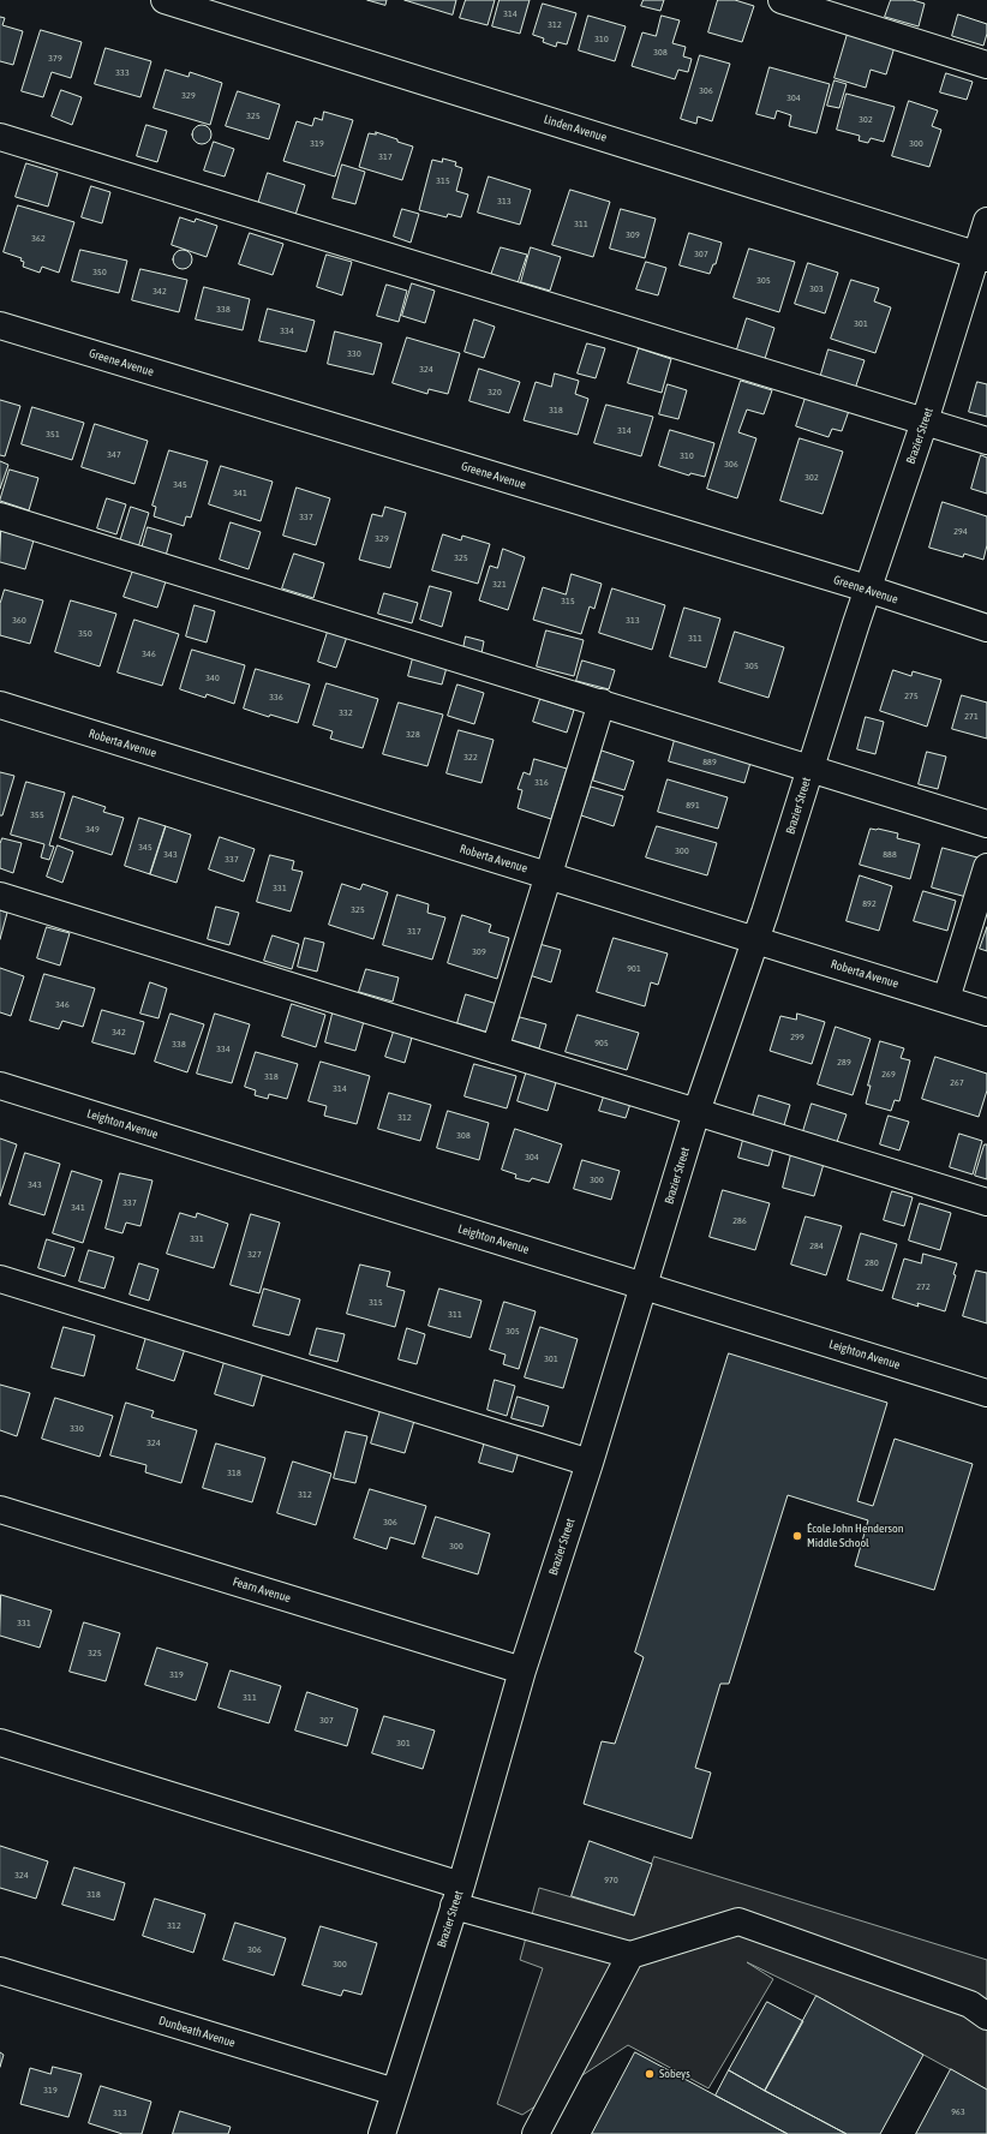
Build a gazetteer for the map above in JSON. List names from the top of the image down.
{
  "streets": {
    "street": [
      "Linden Avenue",
      "Greene Avenue",
      "Brazier Street",
      "Roberta Avenue",
      "Leighton Avenue",
      "Fearn Avenue",
      "Dunbeath Avenue"
    ]
  },
  "crossings": [
    ["Linden Avenue", "Brazier Street"],
    ["Greene Avenue", "Brazier Street"],
    ["Brazier Street", "Roberta Avenue"],
    ["Brazier Street", "Leighton Avenue"],
    ["Brazier Street", "Fearn Avenue"],
    ["Brazier Street", "Dunbeath Avenue"]
  ],
  "places": ["École John Henderson Middle School", "Sobeys"],
  "house_numbers": [
    "314",
    "312",
    "310",
    "308",
    "379",
    "333",
    "306",
    "329",
    "304",
    "325",
    "302",
    "319",
    "300",
    "317",
    "315",
    "313",
    "311",
    "309",
    "362",
    "307",
    "350",
    "305",
    "303",
    "342",
    "338",
    "301",
    "334",
    "330",
    "324",
    "320",
    "318",
    "314",
    "351",
    "347",
    "310",
    "306",
    "302",
    "345",
    "341",
    "337",
    "294",
    "329",
    "325",
    "321",
    "315",
    "360",
    "313",
    "350",
    "311",
    "346",
    "305",
    "340",
    "275",
    "336",
    "332",
    "271",
    "328",
    "322",
    "889",
    "316",
    "891",
    "355",
    "349",
    "345",
    "300",
    "343",
    "888",
    "337",
    "331",
    "892",
    "325",
    "317",
    "309",
    "901",
    "346",
    "342",
    "299",
    "905",
    "338",
    "334",
    "289",
    "269",
    "318",
    "267",
    "314",
    "312",
    "308",
    "304",
    "300",
    "343",
    "337",
    "341",
    "286",
    "331",
    "284",
    "327",
    "280",
    "272",
    "315",
    "311",
    "305",
    "301",
    "330",
    "324",
    "318",
    "312",
    "306",
    "300",
    "331",
    "325",
    "319",
    "311",
    "307",
    "301",
    "324",
    "970",
    "318",
    "312",
    "306",
    "300",
    "319",
    "963",
    "313"
  ]
}
